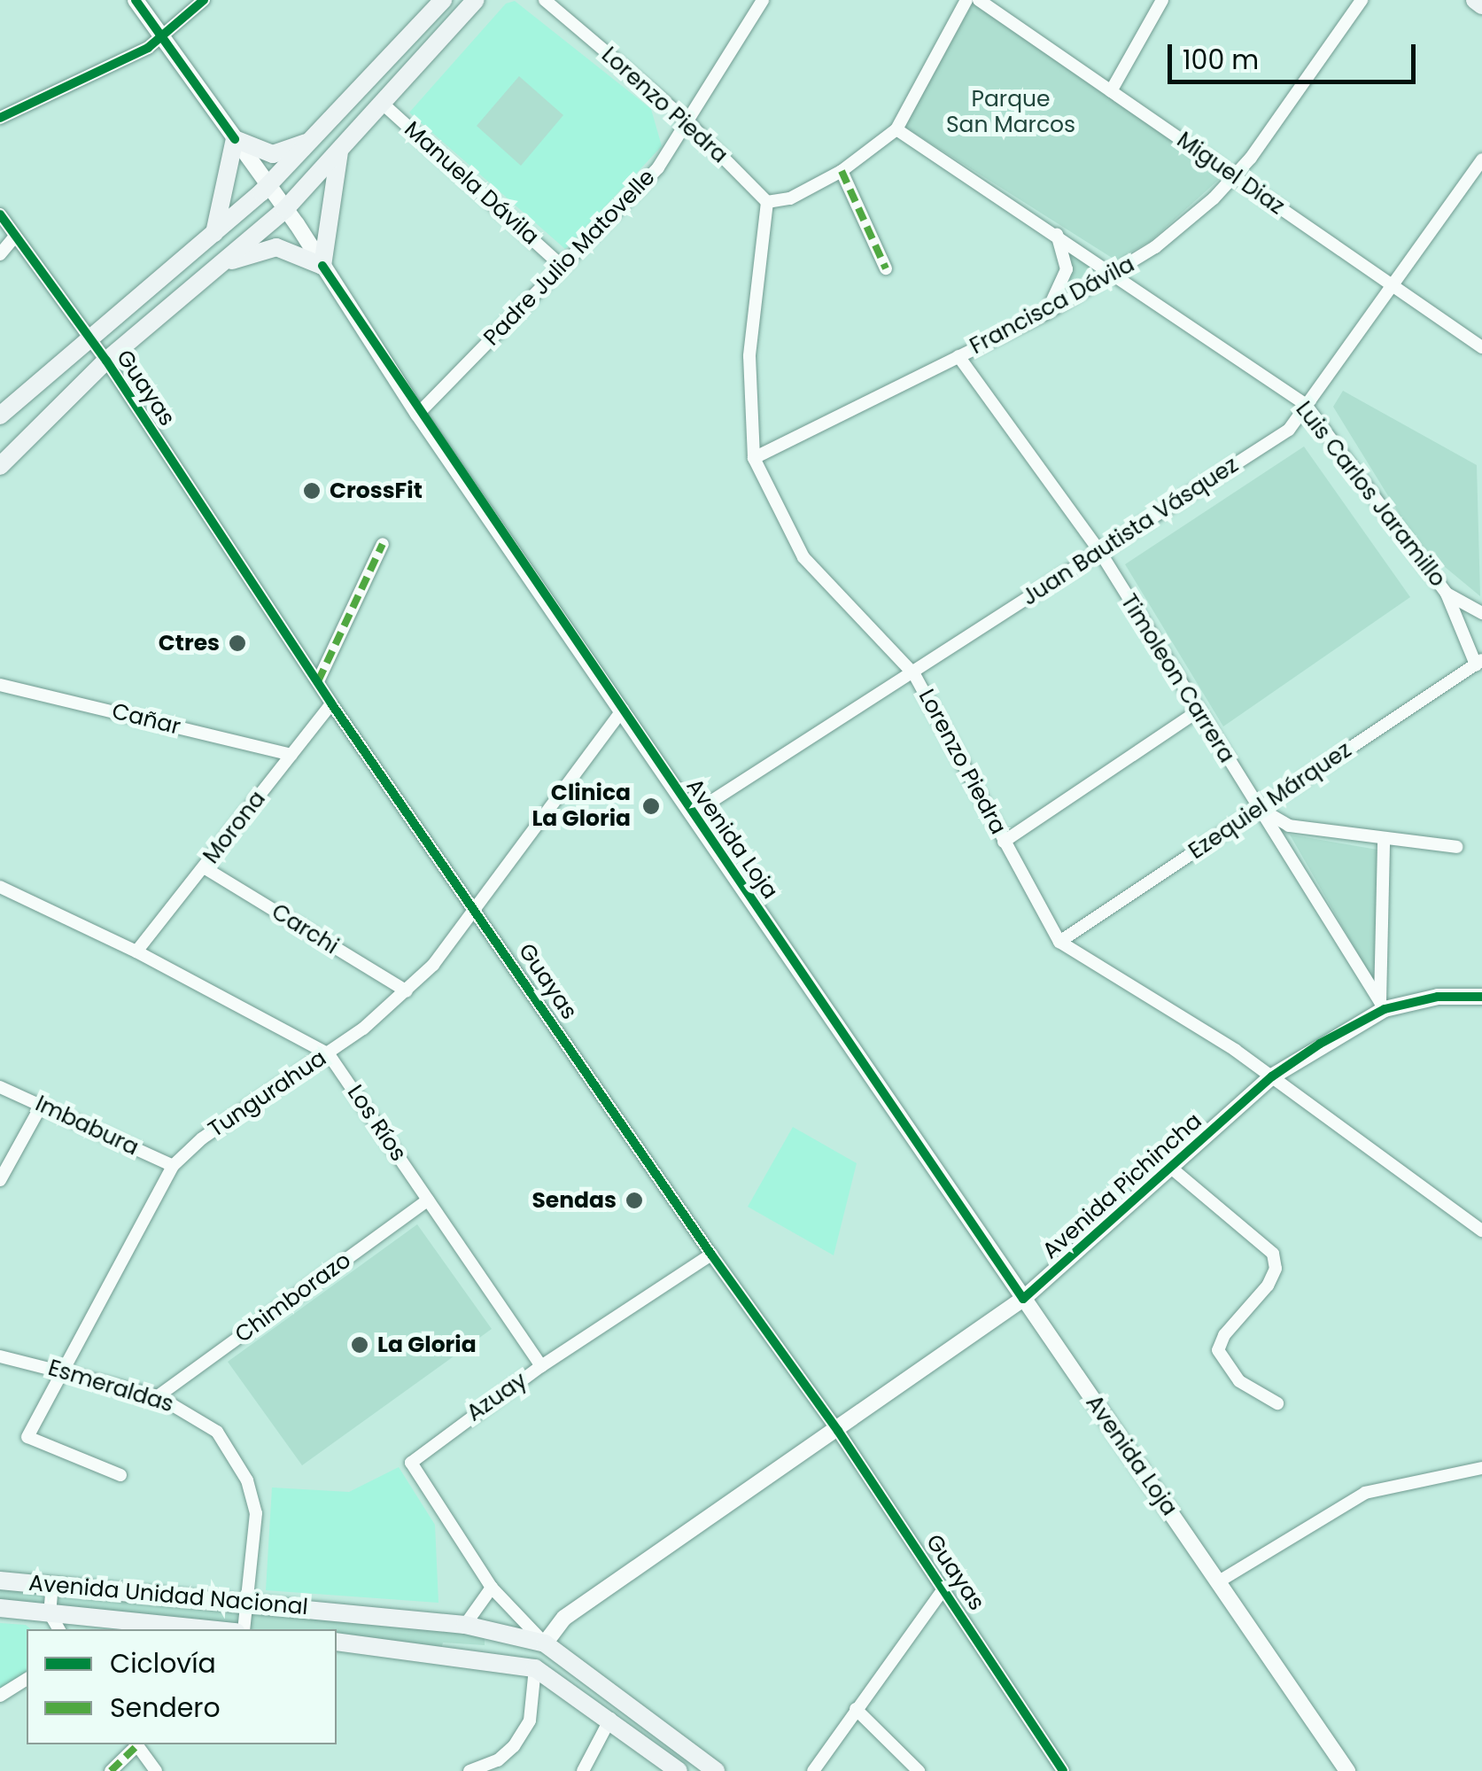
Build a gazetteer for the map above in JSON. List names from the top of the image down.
{
  "streets": {
    "main road": ["Avenida Pichincha", "Avenida Unidad Nacional"],
    "street": [
      "Lorenzo Piedra",
      "Miguel Diaz",
      "Manuela Dávila",
      "Padre Julio Matovelle",
      "Francisca Dávila",
      "Guayas",
      "Luis Carlos Jaramillo",
      "Juan Bautista Vásquez",
      "Timoleon Carrera",
      "Cañar",
      "Ezequiel Márquez",
      "Morona",
      "Avenida Loja",
      "Carchi",
      "Tungurahua",
      "Los Ríos",
      "Imbabura",
      "Chimborazo",
      "Esmeraldas",
      "Azuay"
    ]
  },
  "crossings": [
    ["Lorenzo Piedra", "Padre Julio Matovelle"],
    ["Lorenzo Piedra", "Francisca Dávila"],
    ["Lorenzo Piedra", "Juan Bautista Vásquez"],
    ["Lorenzo Piedra", "Ezequiel Márquez"],
    ["Lorenzo Piedra", "Avenida Pichincha"],
    ["Miguel Diaz", "Francisca Dávila"],
    ["Miguel Diaz", "Juan Bautista Vásquez"],
    ["Manuela Dávila", "Padre Julio Matovelle"],
    ["Padre Julio Matovelle", "Avenida Loja"],
    ["Francisca Dávila", "Luis Carlos Jaramillo"],
    ["Francisca Dávila", "Timoleon Carrera"],
    ["Guayas", "Morona"],
    ["Guayas", "Tungurahua"],
    ["Guayas", "Avenida Pichincha"],
    ["Guayas", "Azuay"],
    ["Luis Carlos Jaramillo", "Juan Bautista Vásquez"],
    ["Luis Carlos Jaramillo", "Ezequiel Márquez"],
    ["Juan Bautista Vásquez", "Timoleon Carrera"],
    ["Juan Bautista Vásquez", "Avenida Loja"],
    ["Timoleon Carrera", "Ezequiel Márquez"],
    ["Timoleon Carrera", "Avenida Pichincha"],
    ["Cañar", "Morona"],
    ["Morona", "Carchi"],
    ["Morona", "Los Ríos"],
    ["Avenida Loja", "Tungurahua"],
    ["Avenida Loja", "Avenida Pichincha"],
    ["Carchi", "Tungurahua"],
    ["Tungurahua", "Los Ríos"],
    ["Tungurahua", "Imbabura"],
    ["Tungurahua", "Esmeraldas"],
    ["Los Ríos", "Chimborazo"],
    ["Los Ríos", "Azuay"],
    ["Avenida Pichincha", "Azuay"],
    ["Avenida Pichincha", "Avenida Unidad Nacional"],
    ["Chimborazo", "Esmeraldas"],
    ["Esmeraldas", "Avenida Unidad Nacional"],
    ["Azuay", "Avenida Unidad Nacional"]
  ],
  "parks": ["Parque San Marcos"],
  "places": [
    "CrossFit",
    "Ctres",
    "Clinica La Gloria",
    "Sendas",
    "La Gloria"
  ],
  "legend": ["Ciclovía", "Sendero"],
  "scale_bar": "100 m"
}
